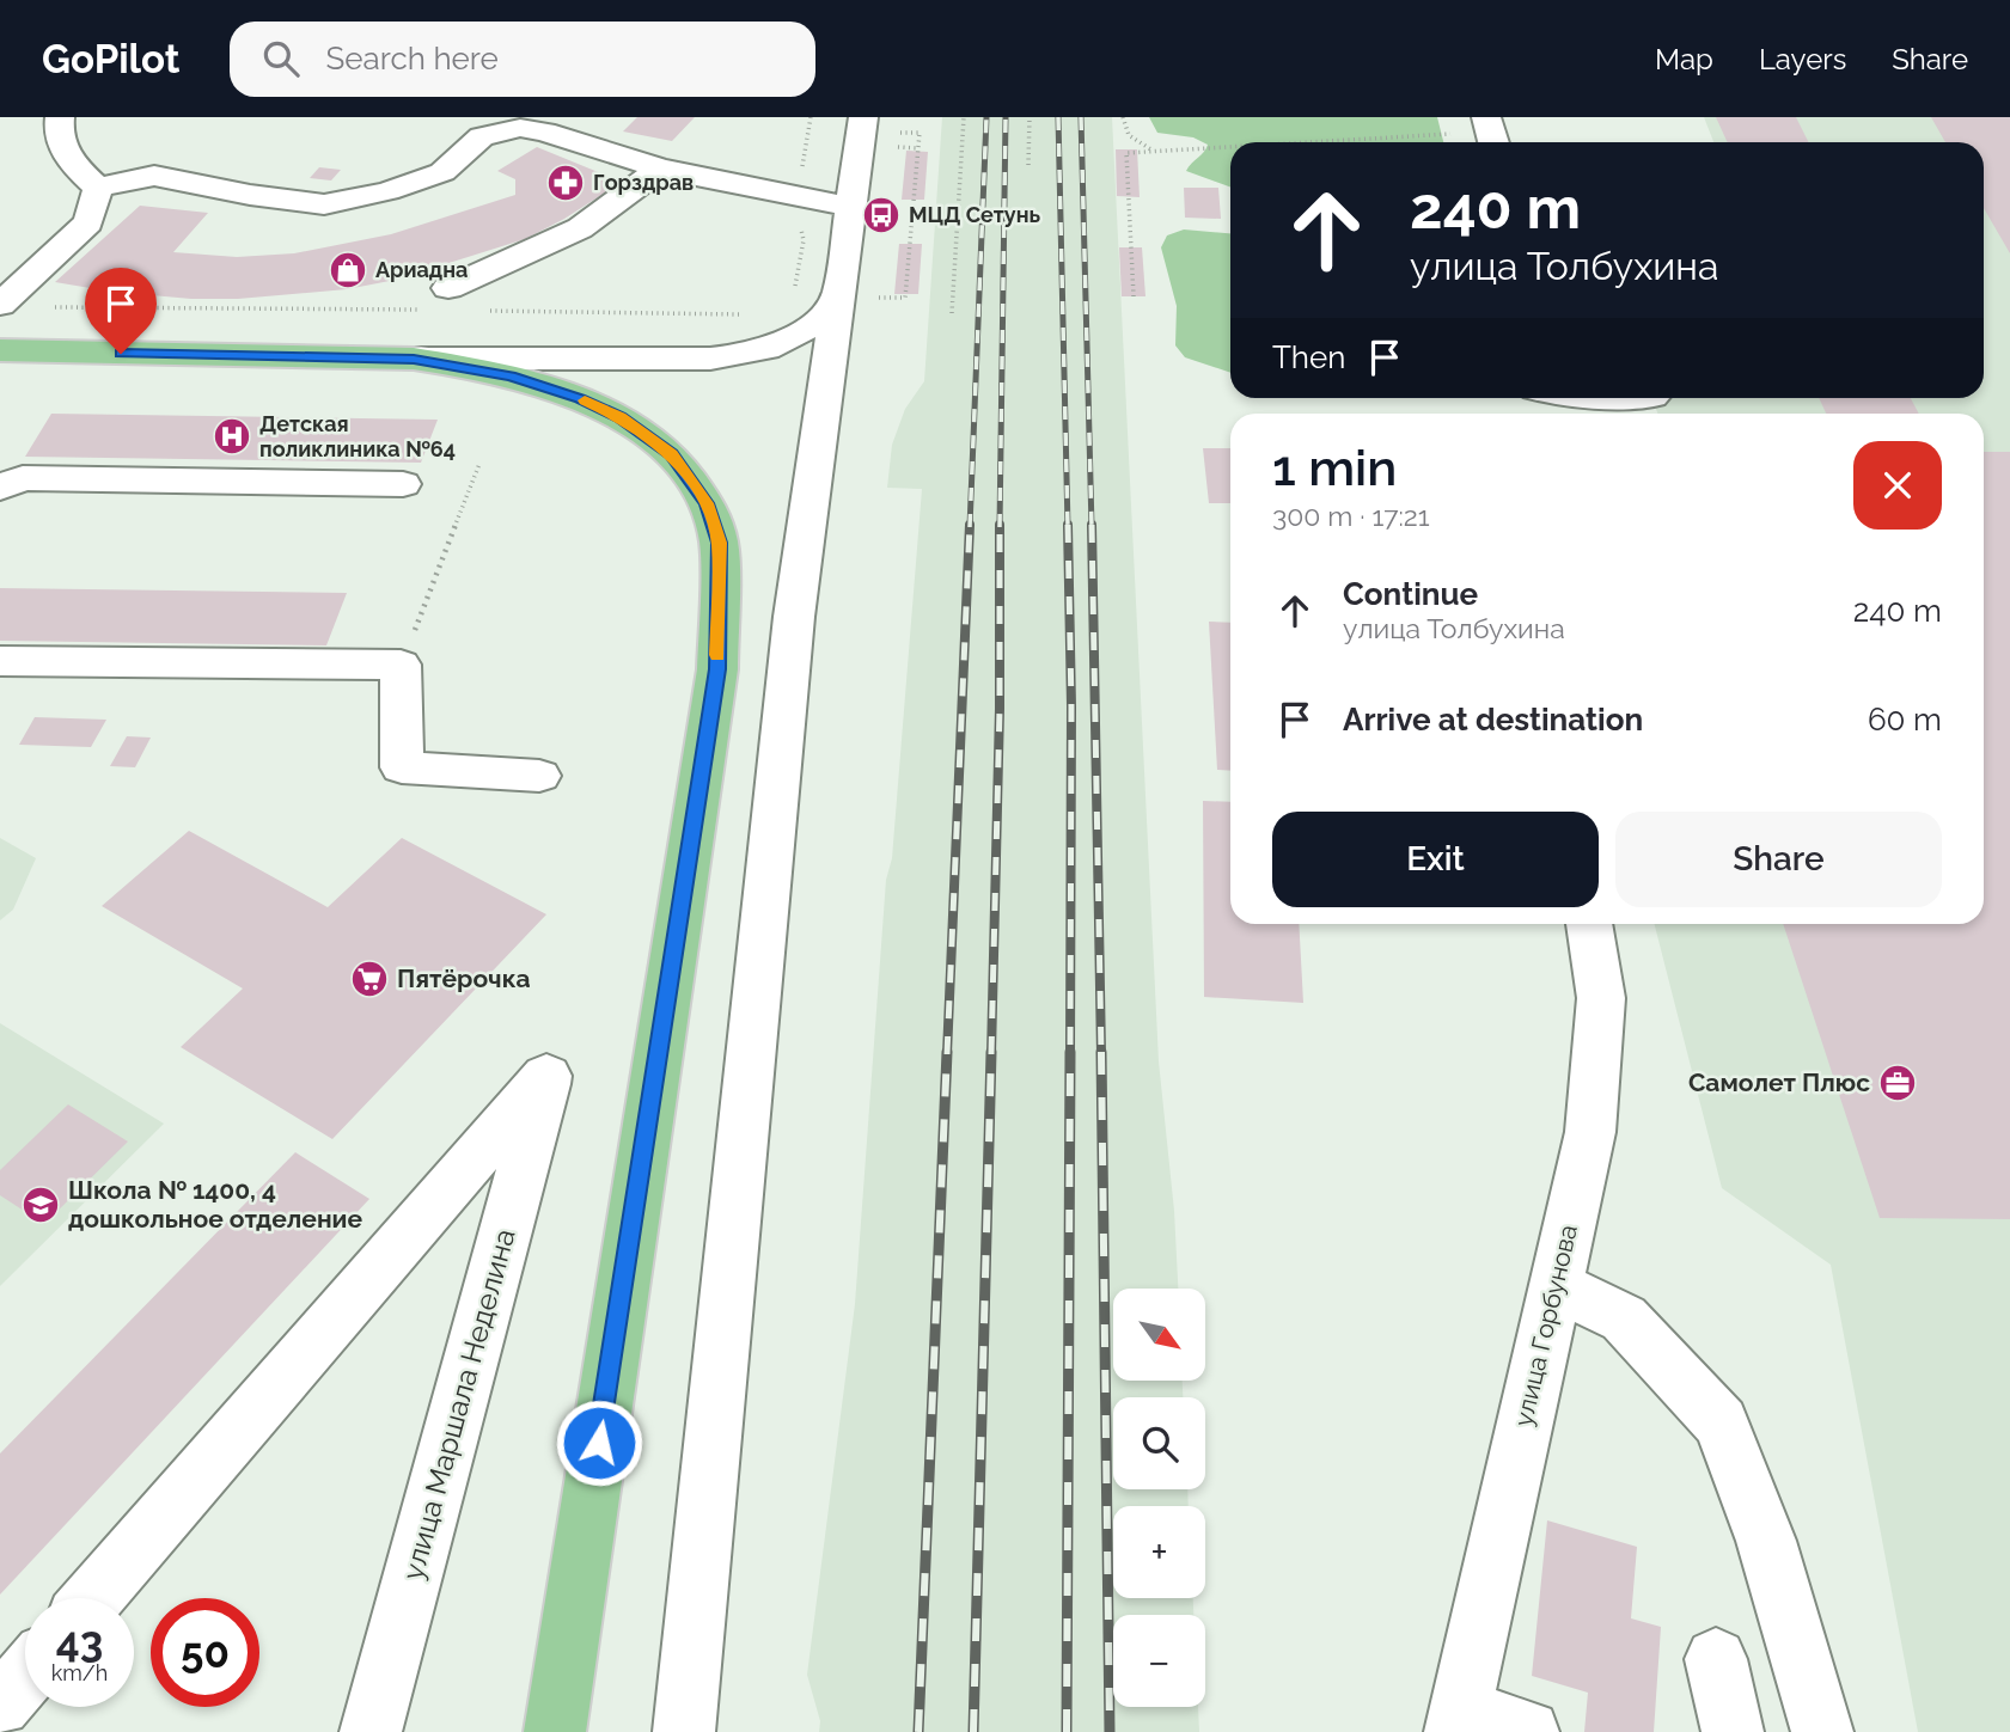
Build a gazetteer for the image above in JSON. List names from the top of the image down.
{
  "streets": {
    "street": ["улица Горбунова", "улица Маршала Неделина"]
  },
  "places": {
    "pharmacy": ["Горздрав"],
    "bus stop": ["МЦД Сетунь"],
    "shop": ["Ариадна"],
    "hospital": ["Детская поликлиника №64"],
    "supermarket": ["Пятёрочка"],
    "office": ["Самолет Плюс"],
    "school or university": ["Школа № 1400, 4 дошкольное отделение"]
  },
  "north": "bottom right",
  "page": {
    "header": "GoPilot",
    "search": "Search here",
    "nav": ["Map", "Layers", "Share"],
    "turn": ["240 m", "улица Толбухина"],
    "then": "Then",
    "heading": ["1 min", "300 m · 17:21"],
    "list": [
      {
        "name": "Continue",
        "note": "улица Толбухина",
        "value": "240 m"
      },
      {
        "name": "Arrive at destination",
        "value": "60 m"
      }
    ],
    "buttons": ["Exit", "Share"],
    "map_buttons": ["+", "−"],
    "speed": "43 km/h",
    "limit": "50"
  }
}
